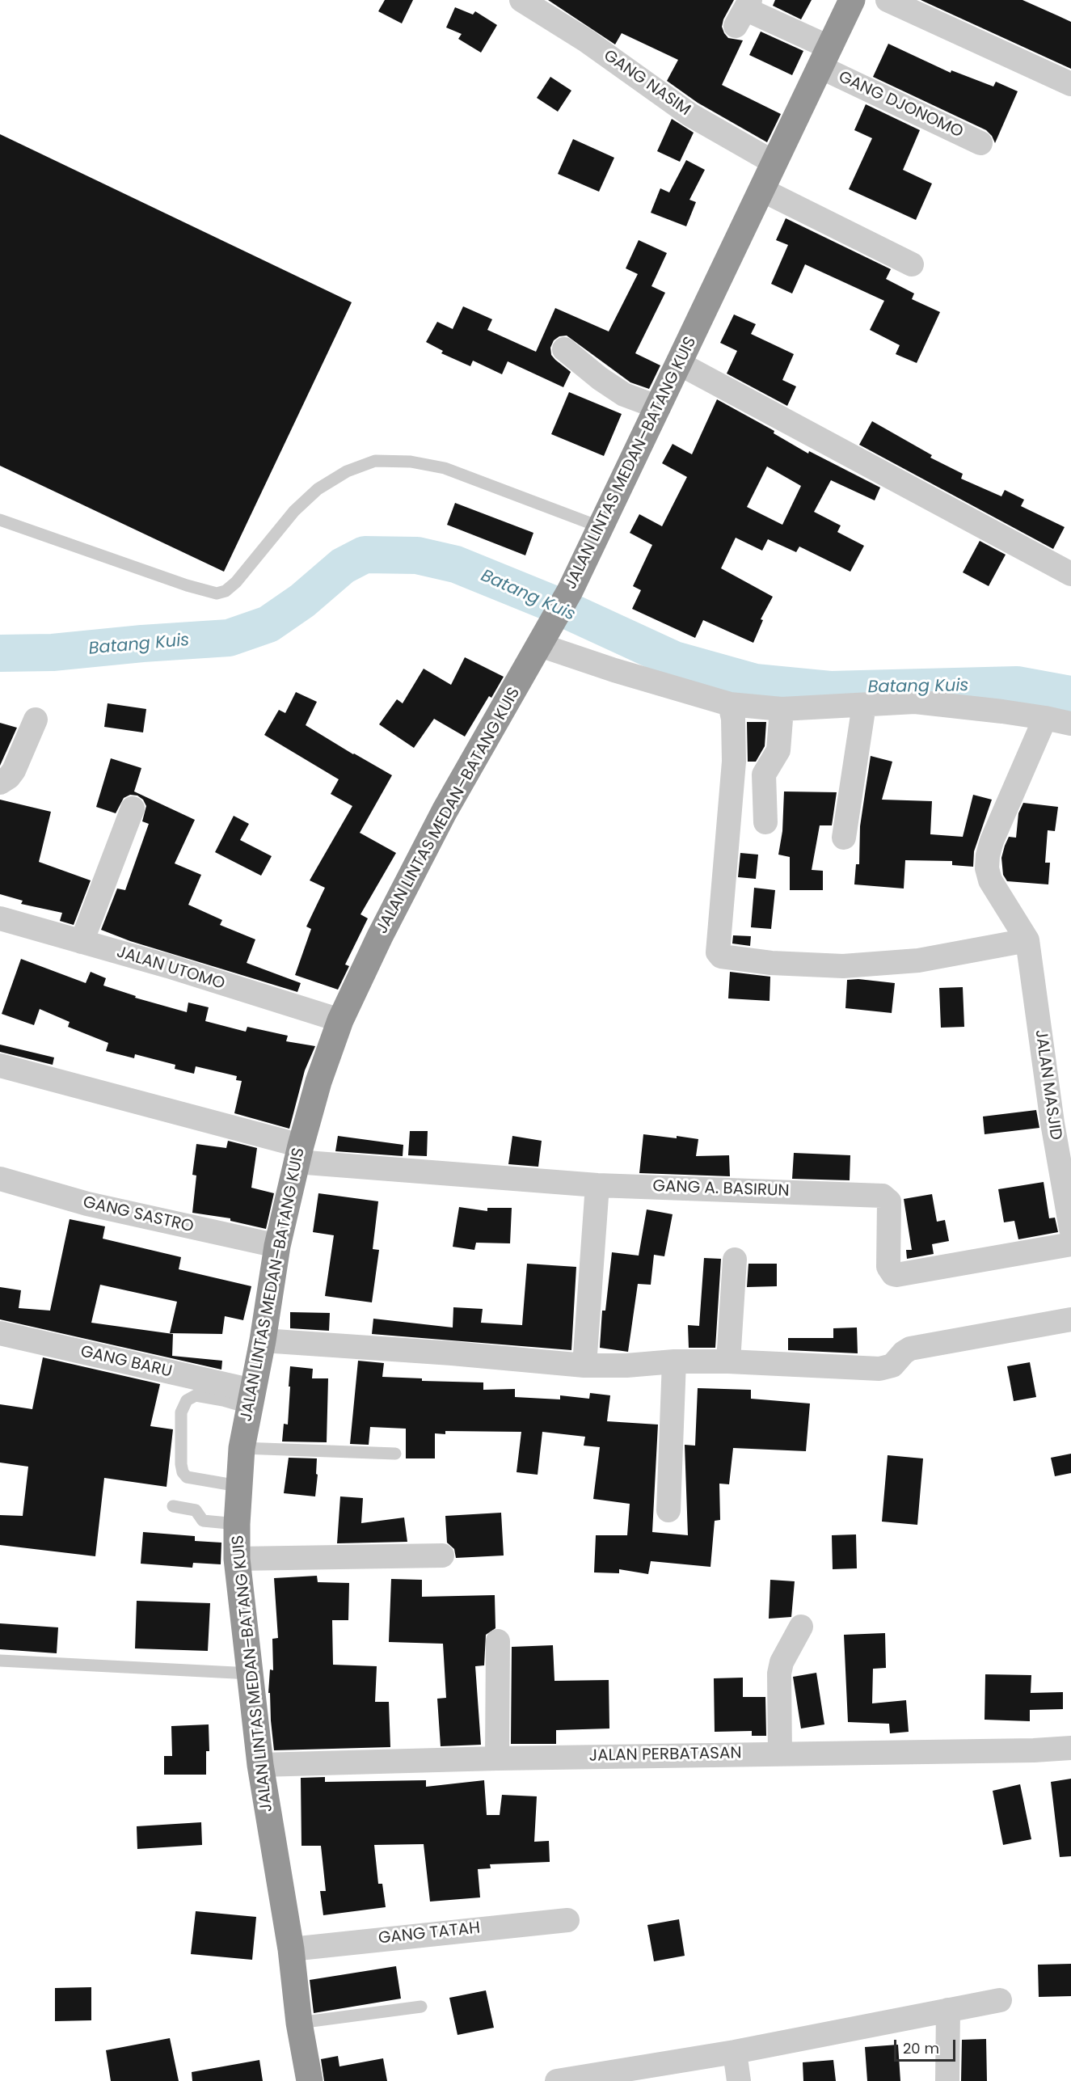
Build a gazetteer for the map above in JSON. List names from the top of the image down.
{
  "streets": {
    "highway": ["JALAN LINTAS MEDAN–BATANG KUIS"],
    "street": [
      "GANG NASIM",
      "GANG DJONOMO",
      "JALAN UTOMO",
      "JALAN MASJID",
      "GANG A. BASIRUN",
      "GANG SASTRO",
      "GANG BARU",
      "JALAN PERBATASAN",
      "GANG TATAH"
    ]
  },
  "crossings": [
    ["GANG NASIM", "JALAN LINTAS MEDAN–BATANG KUIS"],
    ["GANG DJONOMO", "JALAN LINTAS MEDAN–BATANG KUIS"],
    ["JALAN LINTAS MEDAN–BATANG KUIS", "JALAN UTOMO"],
    ["JALAN LINTAS MEDAN–BATANG KUIS", "GANG A. BASIRUN"],
    ["JALAN LINTAS MEDAN–BATANG KUIS", "GANG SASTRO"],
    ["JALAN LINTAS MEDAN–BATANG KUIS", "GANG BARU"],
    ["JALAN LINTAS MEDAN–BATANG KUIS", "JALAN PERBATASAN"],
    ["JALAN LINTAS MEDAN–BATANG KUIS", "GANG TATAH"]
  ],
  "water": ["Batang Kuis"],
  "scale_bar": "20 m"
}
